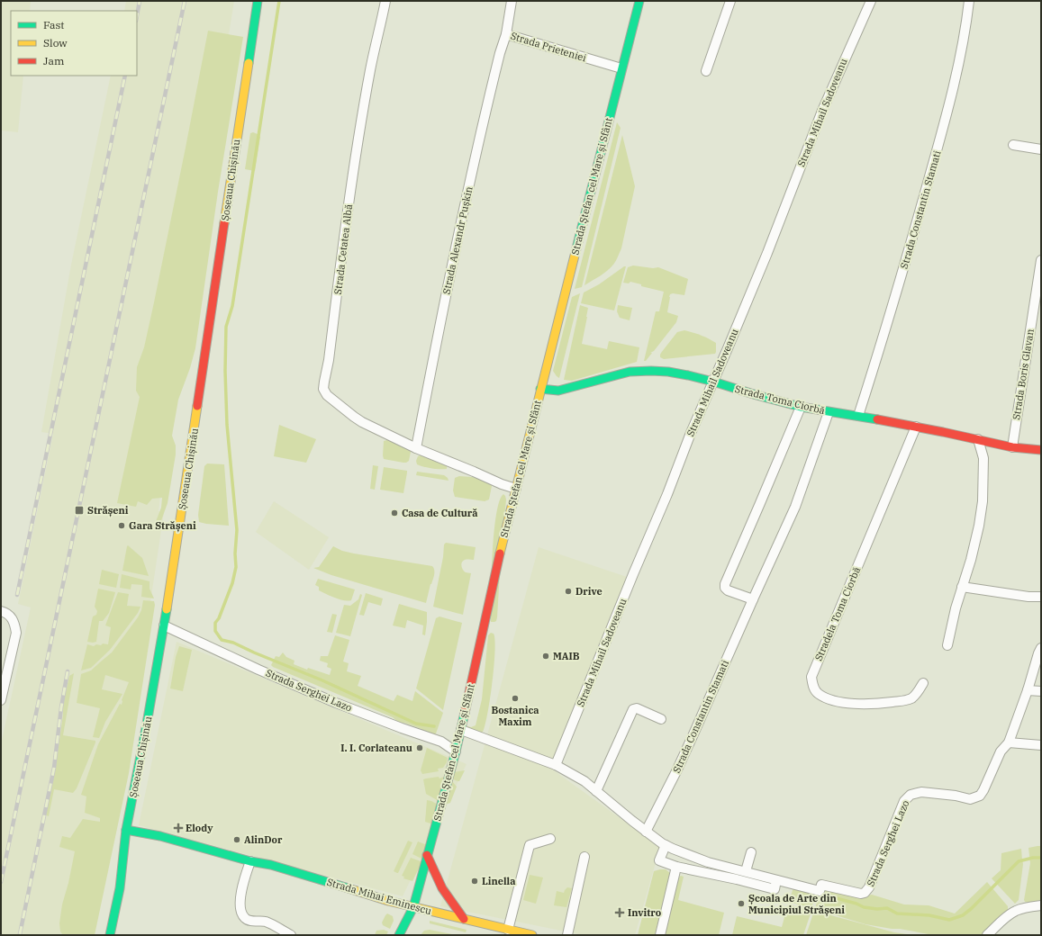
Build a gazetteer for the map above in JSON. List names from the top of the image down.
{
  "streets": {
    "main road": [
      "Șoseaua Chișinău",
      "Strada Ștefan cel Mare și Sfânt",
      "Strada Toma Ciorbă",
      "Strada Mihai Eminescu"
    ],
    "street": [
      "Strada Prieteniei",
      "Strada Mihail Sadoveanu",
      "Strada Constantin Stamati",
      "Strada Alexandr Pușkin",
      "Strada Cetatea Albă",
      "Strada Boris Glavan",
      "Stradela Toma Ciorbă",
      "Strada Serghei Lazo"
    ]
  },
  "crossings": [
    ["Strada Prieteniei", "Strada Ștefan cel Mare și Sfânt"],
    ["Strada Prieteniei", "Strada Alexandr Pușkin"],
    ["Strada Mihail Sadoveanu", "Strada Toma Ciorbă"],
    ["Strada Mihail Sadoveanu", "Strada Serghei Lazo"],
    ["Șoseaua Chișinău", "Strada Serghei Lazo"],
    ["Șoseaua Chișinău", "Strada Mihai Eminescu"],
    ["Strada Ștefan cel Mare și Sfânt", "Strada Toma Ciorbă"],
    ["Strada Ștefan cel Mare și Sfânt", "Strada Serghei Lazo"],
    ["Strada Ștefan cel Mare și Sfânt", "Strada Mihai Eminescu"],
    ["Strada Constantin Stamati", "Strada Toma Ciorbă"],
    ["Strada Constantin Stamati", "Strada Serghei Lazo"],
    ["Strada Alexandr Pușkin", "Strada Cetatea Albă"],
    ["Strada Boris Glavan", "Strada Toma Ciorbă"],
    ["Strada Toma Ciorbă", "Stradela Toma Ciorbă"]
  ],
  "places": {
    "transit": ["Strășeni"],
    "other": [
      "Casa de Cultură",
      "Gara Strășeni",
      "Drive",
      "MAIB",
      "Bostanica Maxim",
      "I. I. Corlateanu",
      "AlinDor",
      "Linella",
      "Școala de Arte din Municipiul Strășeni"
    ],
    "health": ["Elody", "Invitro"]
  },
  "legend": ["Fast", "Slow", "Jam"]
}
